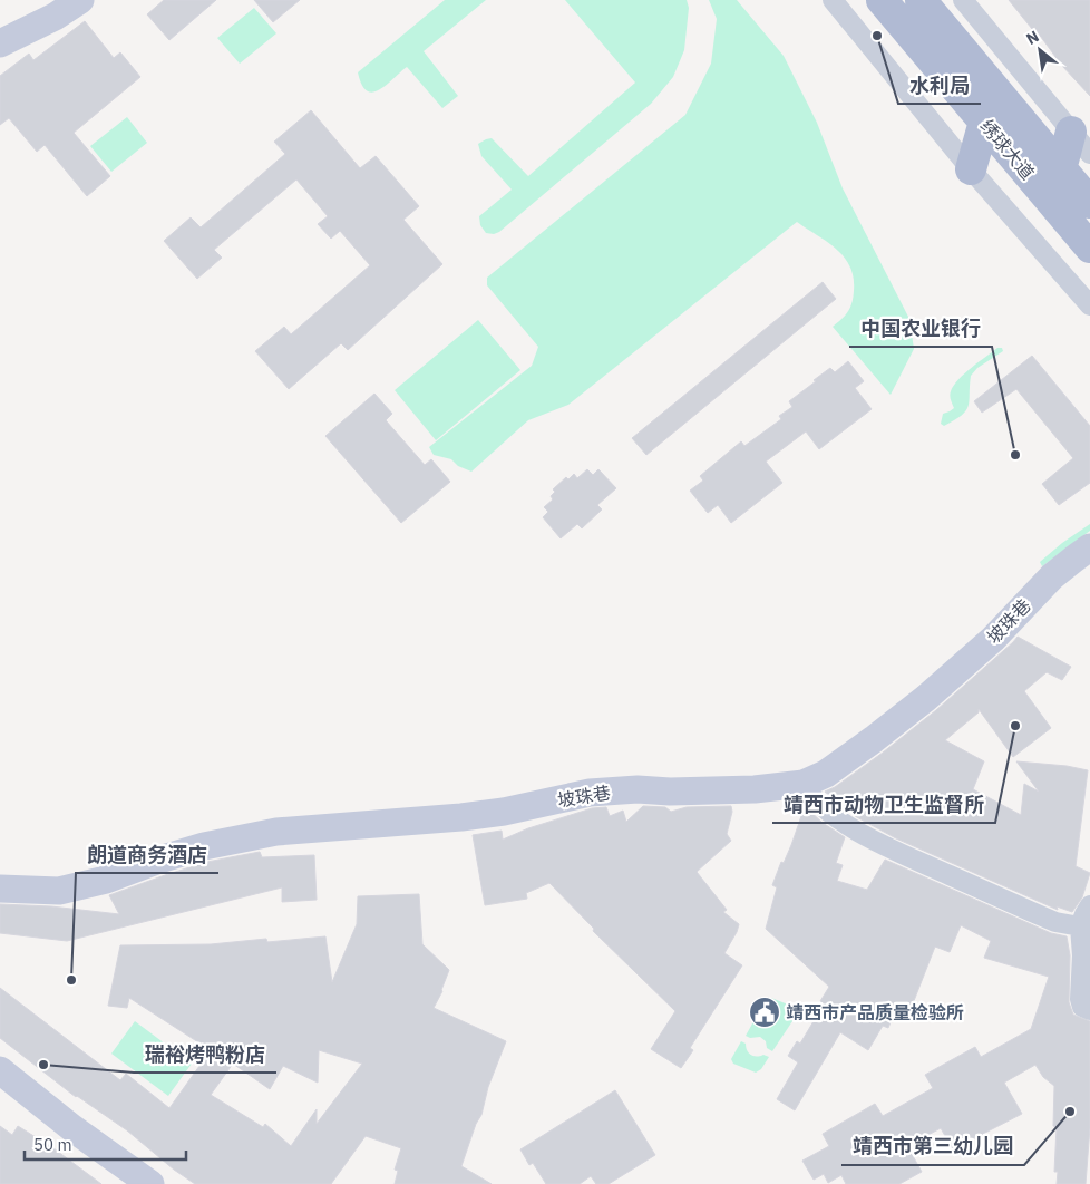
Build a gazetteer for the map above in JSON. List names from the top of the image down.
{
  "streets": {
    "main road": ["绣球大道"],
    "street": ["坡珠巷"]
  },
  "places": {
    "other": [
      "水利局",
      "中国农业银行",
      "靖西市动物卫生监督所",
      "朗道商务酒店",
      "瑞裕烤鸭粉店",
      "靖西市第三幼儿园"
    ],
    "public building": ["靖西市产品质量检验所"]
  },
  "scale_bar": "50 m",
  "north": "top left"
}
